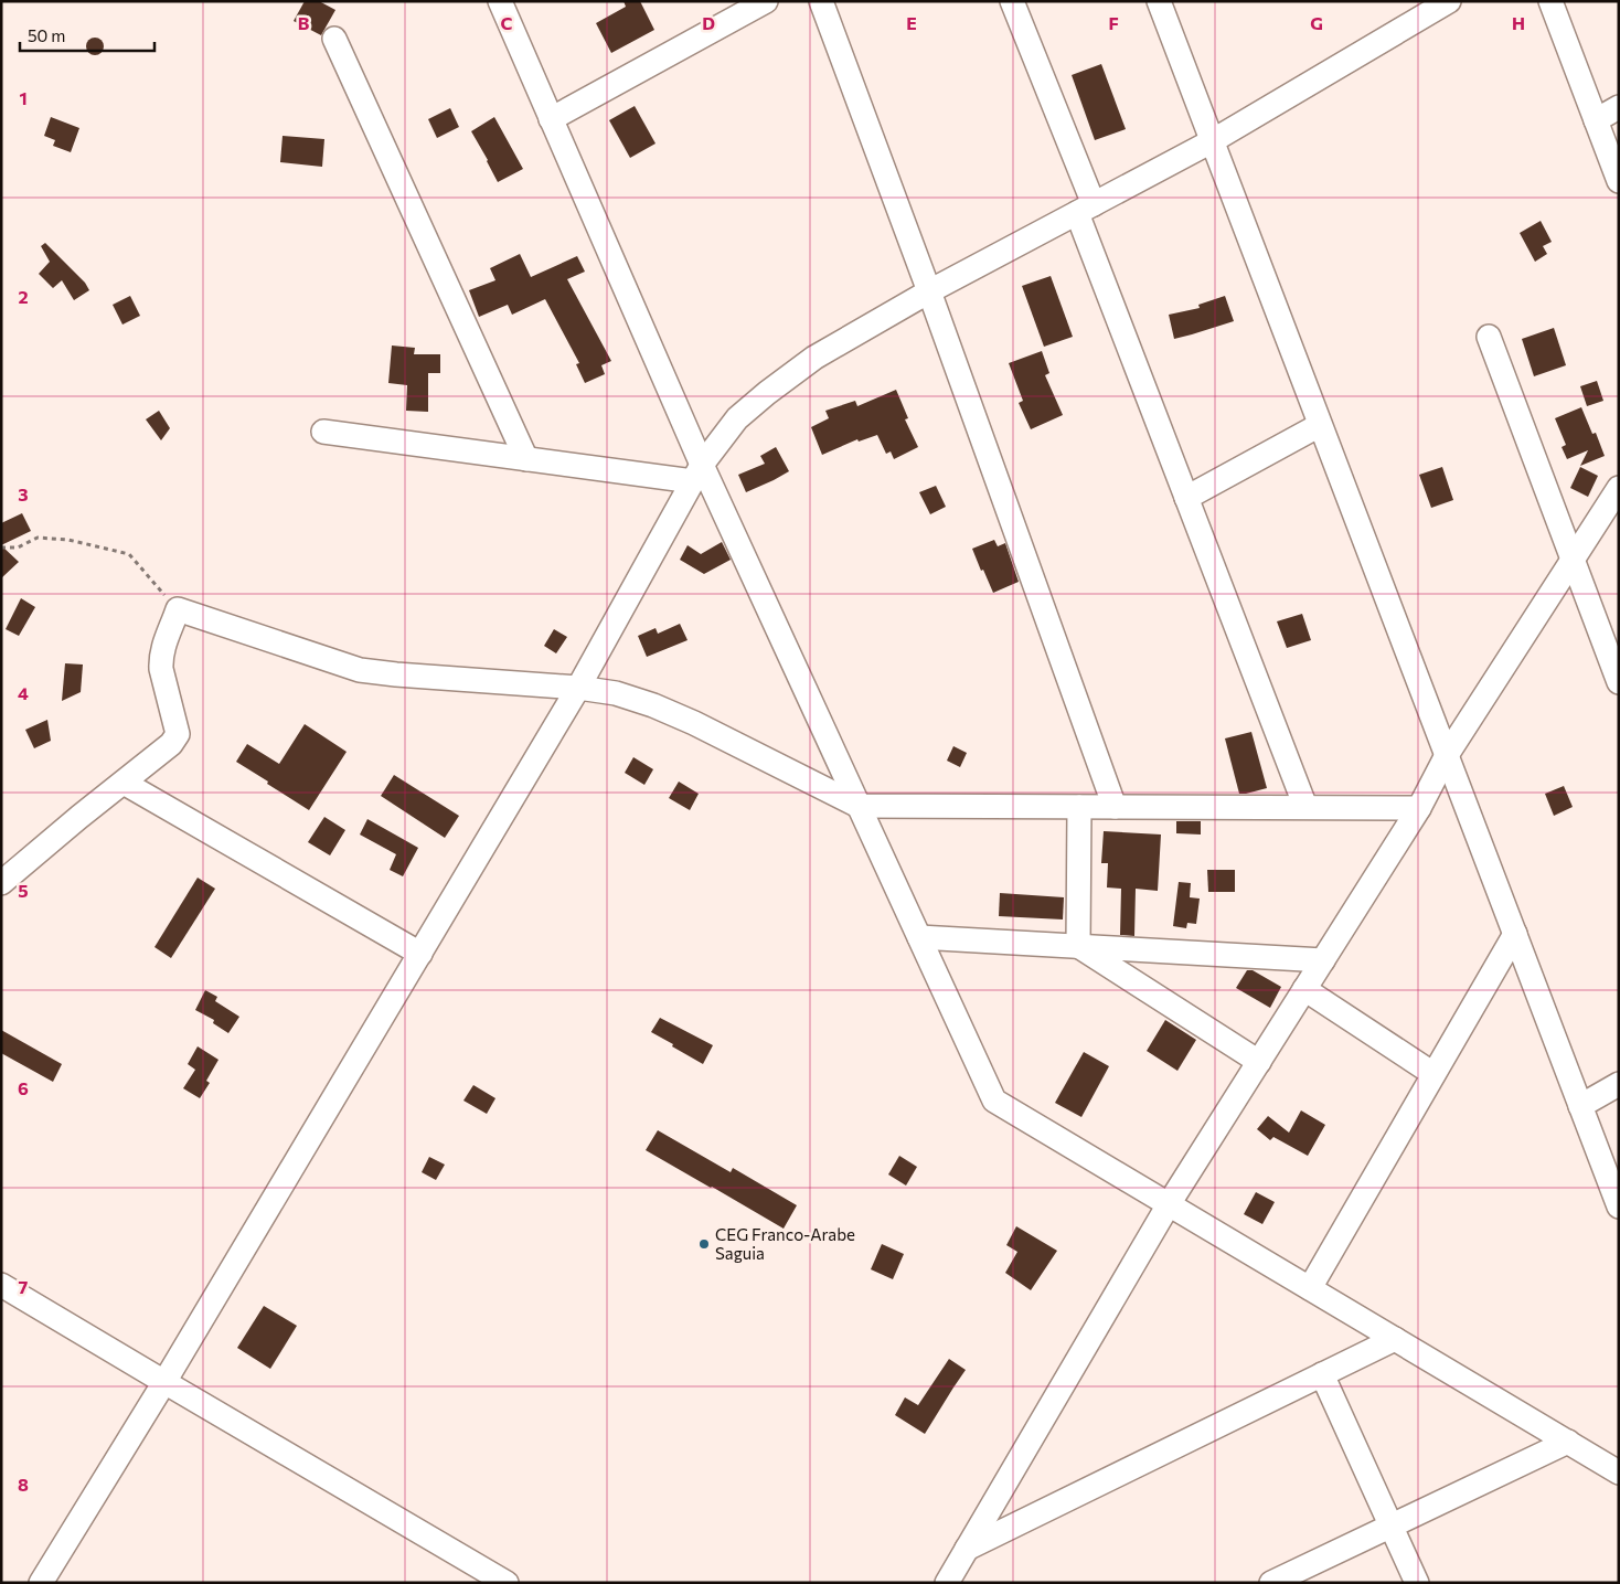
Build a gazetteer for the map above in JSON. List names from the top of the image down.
{
  "places": ["CEG Franco-Arabe Saguia"],
  "scale_bar": "50 m",
  "grid": {
    "columns": [
      "B",
      "C",
      "D",
      "E",
      "F",
      "G",
      "H"
    ],
    "rows": [
      "1",
      "2",
      "3",
      "4",
      "5",
      "6",
      "7",
      "8"
    ]
  }
}
